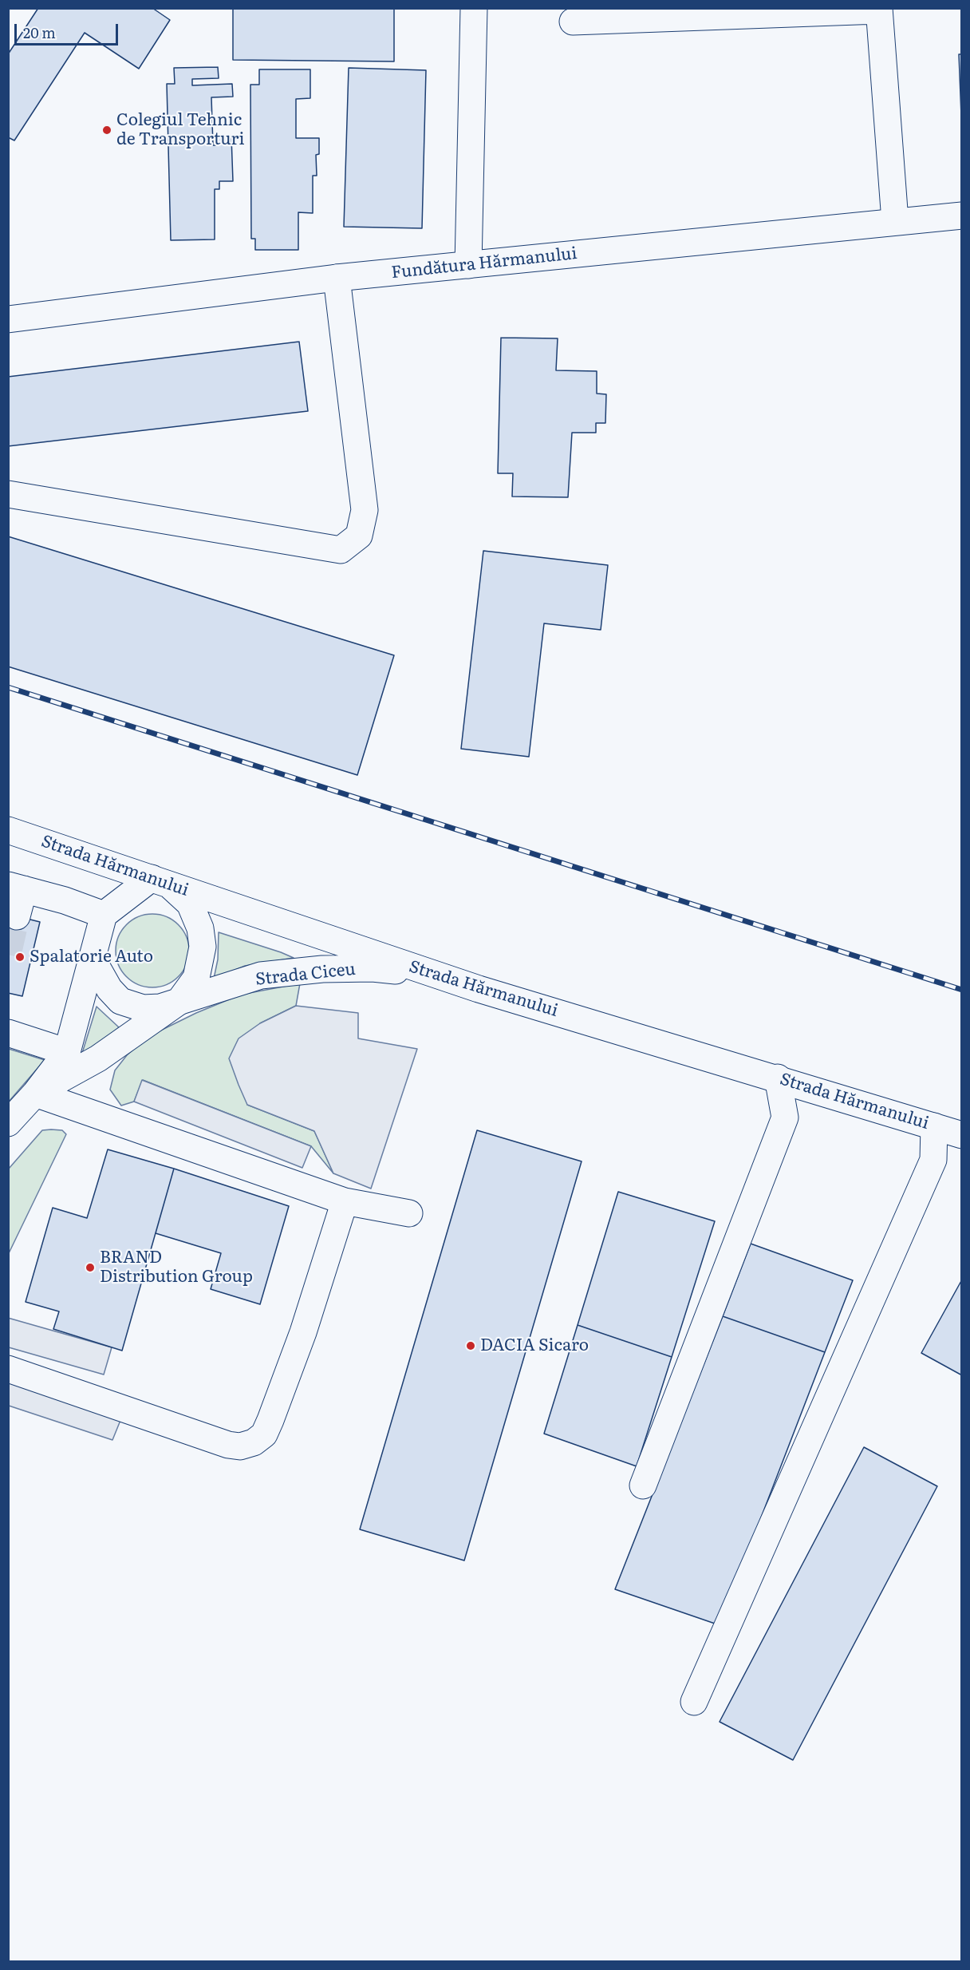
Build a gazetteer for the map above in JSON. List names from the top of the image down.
{
  "streets": {
    "main road": ["Fundătura Hărmanului", "Strada Hărmanului", "Strada Ciceu"]
  },
  "crossings": [
    ["Strada Hărmanului", "Strada Ciceu"]
  ],
  "places": [
    "Colegiul Tehnic de Transporturi",
    "Spalatorie Auto",
    "BRAND Distribution Group",
    "DACIA Sicaro"
  ],
  "scale_bar": "20 m"
}
